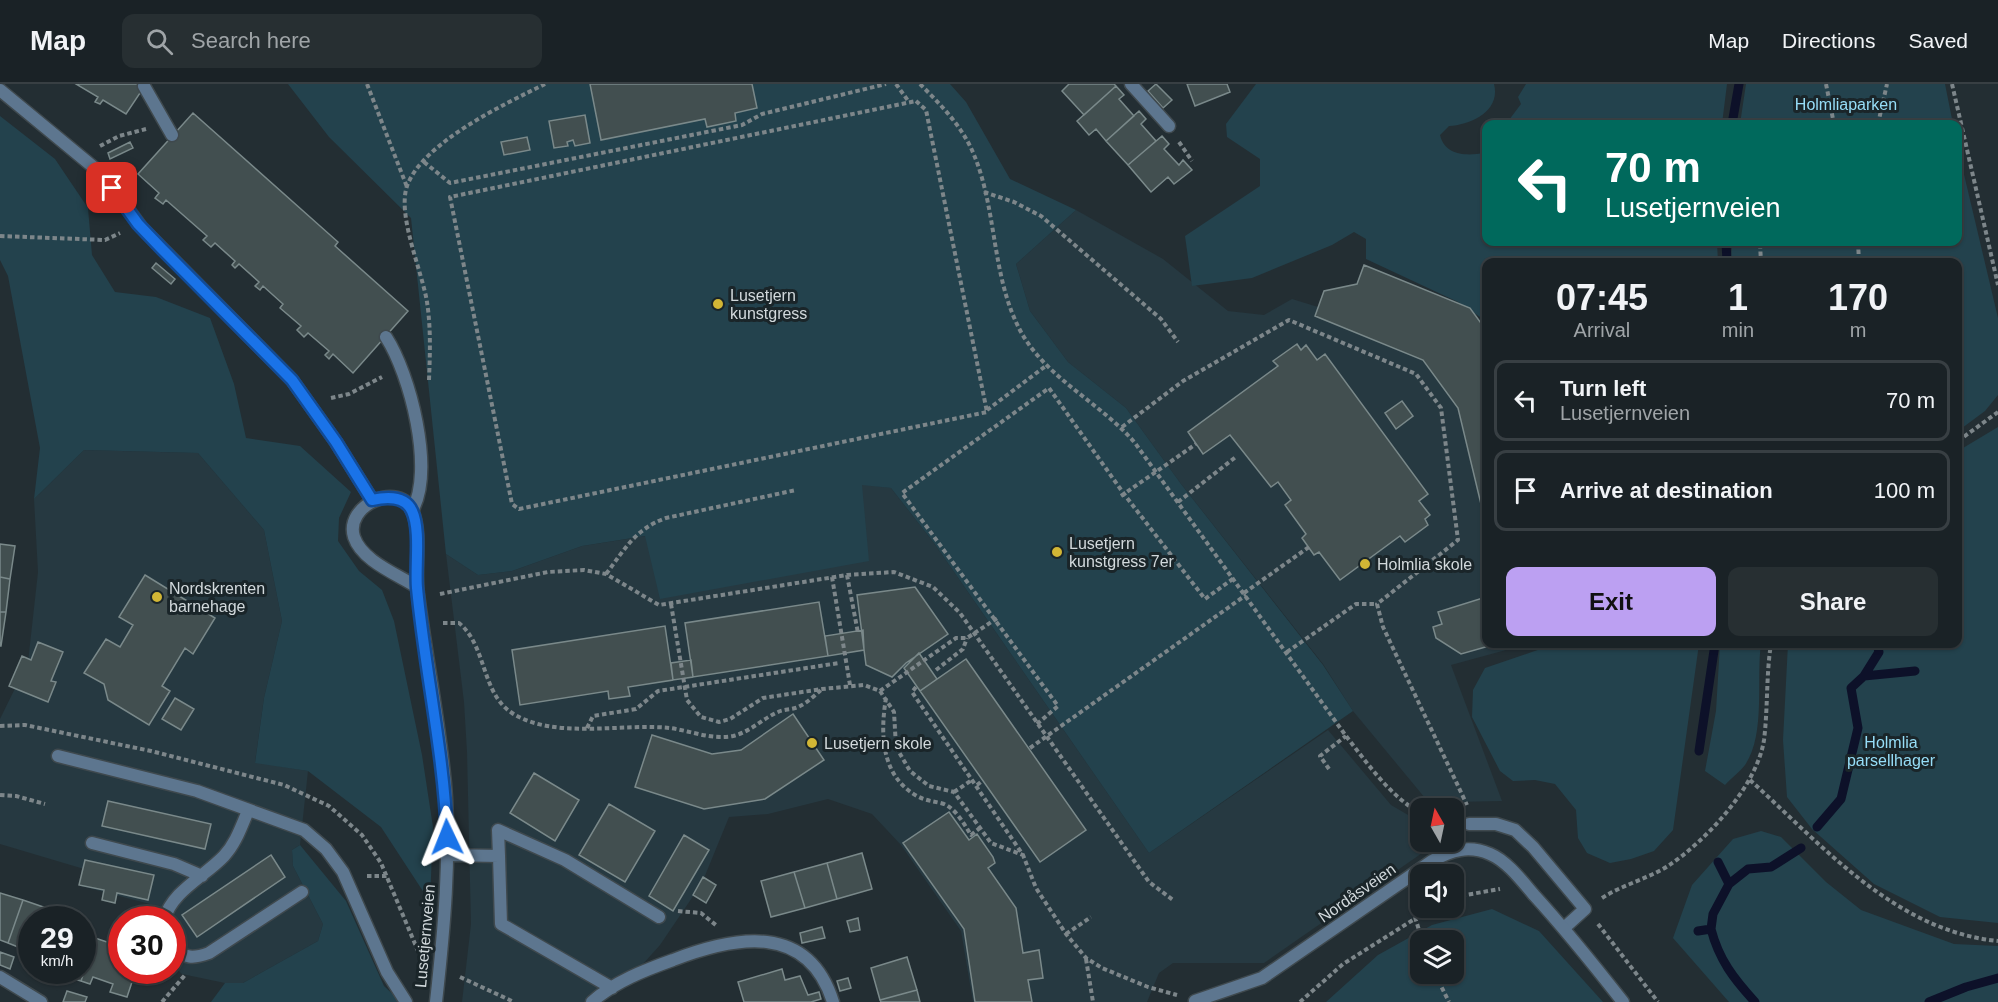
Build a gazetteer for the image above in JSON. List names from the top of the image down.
{
  "streets": {
    "street": ["Nordåsveien", "Lusetjernveien"]
  },
  "parks": ["Holmliaparken", "Holmlia parsellhager"],
  "places": [
    "Lusetjern kunstgress",
    "Lusetjern kunstgress 7er",
    "Holmlia skole",
    "Nordskrenten barnehage",
    "Lusetjern skole"
  ],
  "north": "top",
  "page": {
    "header": "Map",
    "search": "Search here",
    "nav": ["Map", "Directions", "Saved"],
    "turn": ["70 m", "Lusetjernveien"],
    "eta": [
      "07:45",
      "Arrival",
      "1",
      "min",
      "170",
      "m"
    ],
    "list": [
      {
        "name": "Turn left",
        "note": "Lusetjernveien",
        "value": "70 m"
      },
      {
        "name": "Arrive at destination",
        "value": "100 m"
      }
    ],
    "buttons": ["Exit", "Share"],
    "speed": "29 km/h",
    "limit": "30"
  }
}
